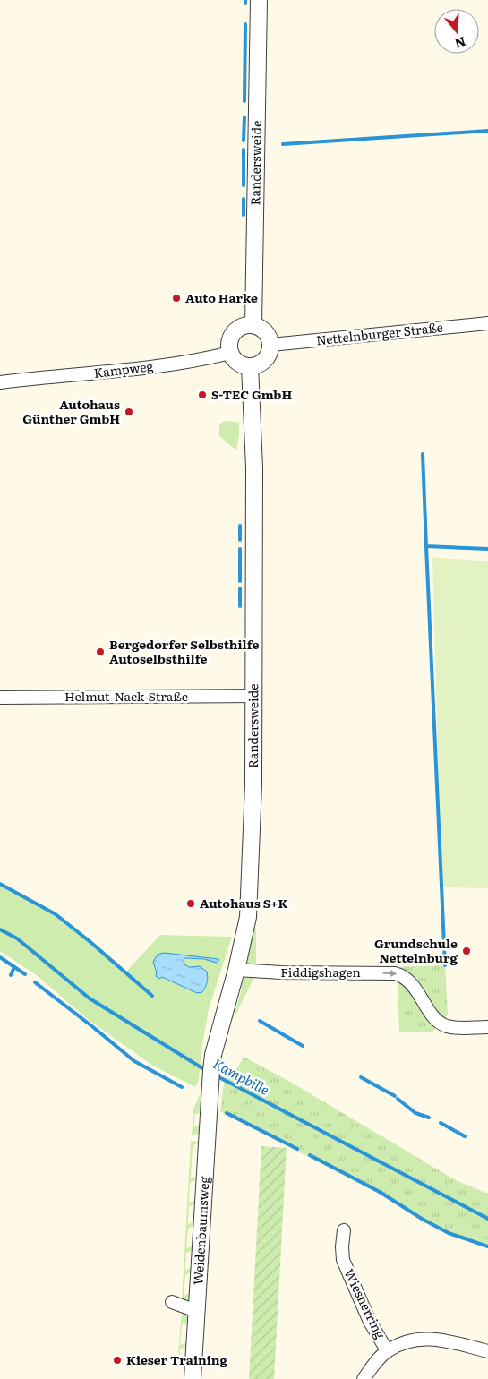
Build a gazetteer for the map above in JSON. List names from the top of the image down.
{
  "streets": {
    "street": [
      "Randersweide",
      "Nettelnburger Straße",
      "Kampweg",
      "Helmut-Nack-Straße",
      "Fiddigshagen",
      "Weidenbaumsweg",
      "Wiesnerring"
    ]
  },
  "crossings": [
    ["Randersweide", "Nettelnburger Straße"],
    ["Randersweide", "Kampweg"],
    ["Randersweide", "Helmut-Nack-Straße"],
    ["Randersweide", "Fiddigshagen"],
    ["Randersweide", "Weidenbaumsweg"],
    ["Nettelnburger Straße", "Kampweg"]
  ],
  "one_way": ["Fiddigshagen"],
  "water": ["Kampbille"],
  "places": [
    "Auto Harke",
    "S-TEC GmbH",
    "Autohaus Günther GmbH",
    "Bergedorfer Selbsthilfe Autoselbsthilfe",
    "Autohaus S+K",
    "Grundschule Nettelnburg",
    "Kieser Training"
  ],
  "north": "bottom"
}
